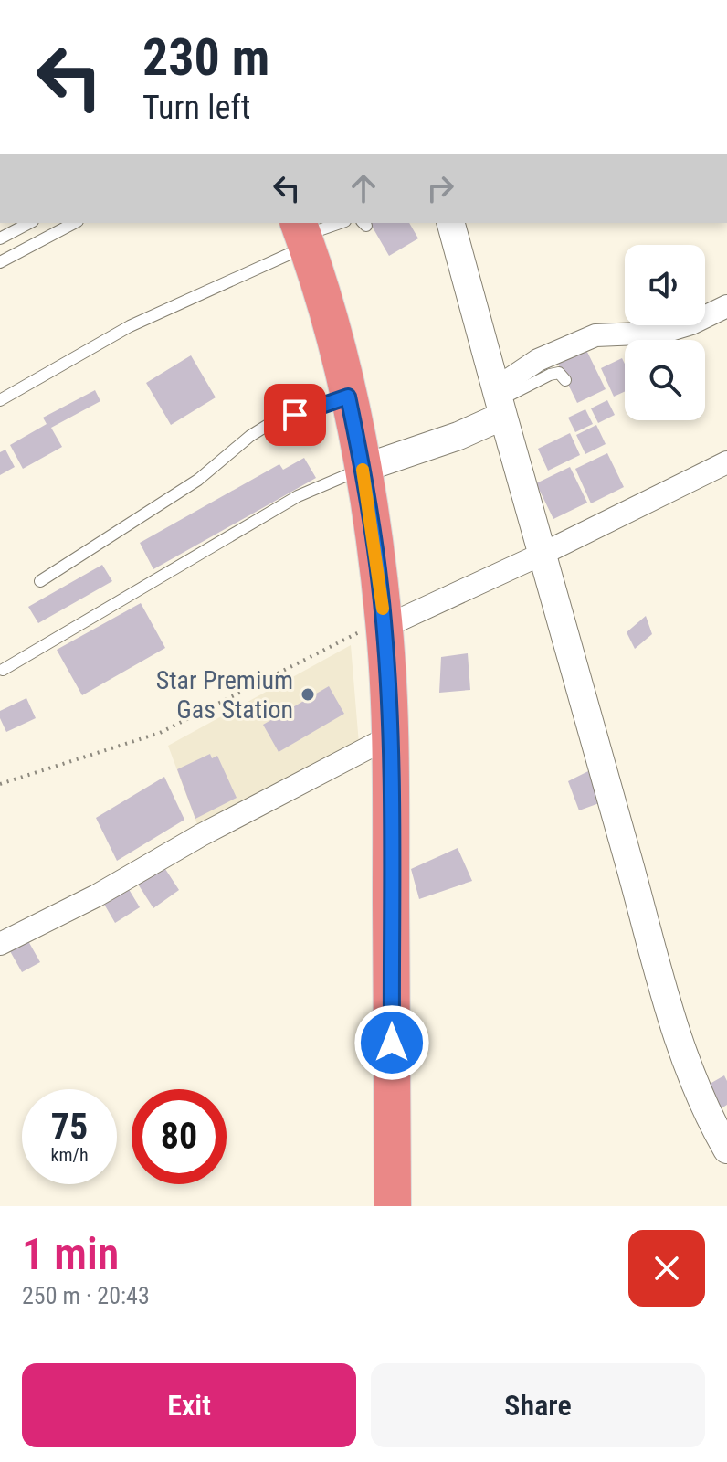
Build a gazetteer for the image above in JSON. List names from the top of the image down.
{
  "places": ["Star Premium Gas Station"],
  "page": {
    "turn": ["230 m", "Turn left"],
    "speed": "75 km/h",
    "limit": "80",
    "heading": ["1 min", "250 m · 20:43"],
    "buttons": ["Exit", "Share"]
  }
}
